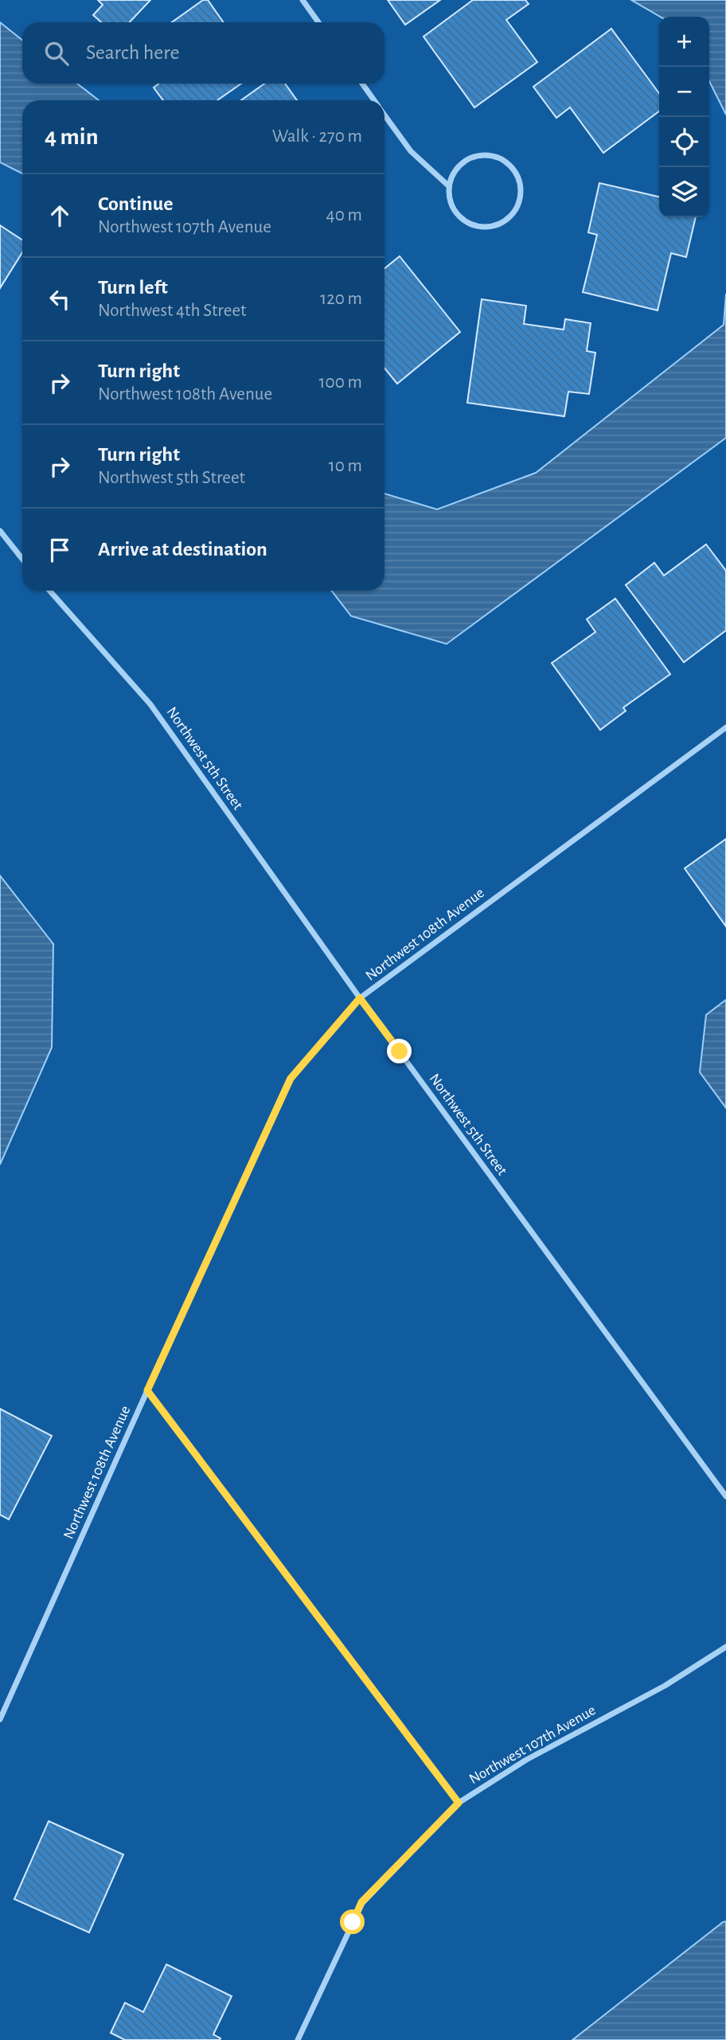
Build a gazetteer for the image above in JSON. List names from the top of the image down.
{
  "streets": {
    "street": ["Northwest 5th Street", "Northwest 108th Avenue", "Northwest 107th Avenue"]
  },
  "crossings": [
    ["Northwest 5th Street", "Northwest 108th Avenue"]
  ],
  "page": {
    "map_buttons": ["+", "−"],
    "search": "Search here",
    "heading": ["4 min", "Walk · 270 m"],
    "list": [
      ["Continue", "Northwest 107th Avenue", "40 m"],
      ["Turn left", "Northwest 4th Street", "120 m"],
      ["Turn right", "Northwest 108th Avenue", "100 m"],
      ["Turn right", "Northwest 5th Street", "10 m"],
      "Arrive at destination"
    ]
  }
}
